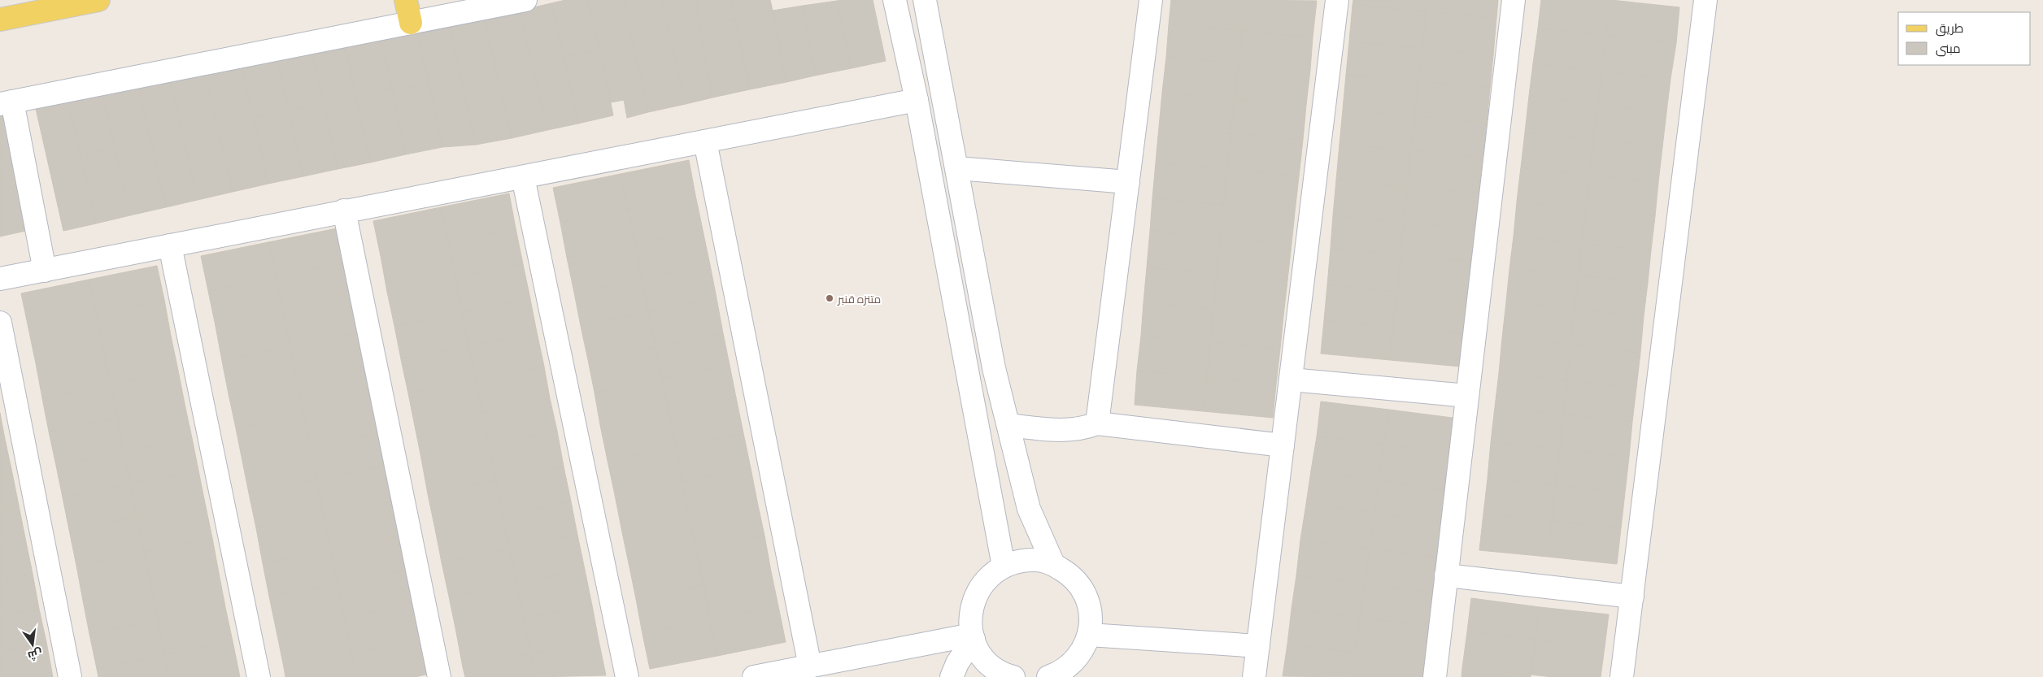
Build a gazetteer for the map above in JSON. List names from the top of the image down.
{
  "places": ["متنزه قنبر"],
  "legend": ["طريق", "مبنى"],
  "north": "bottom"
}
